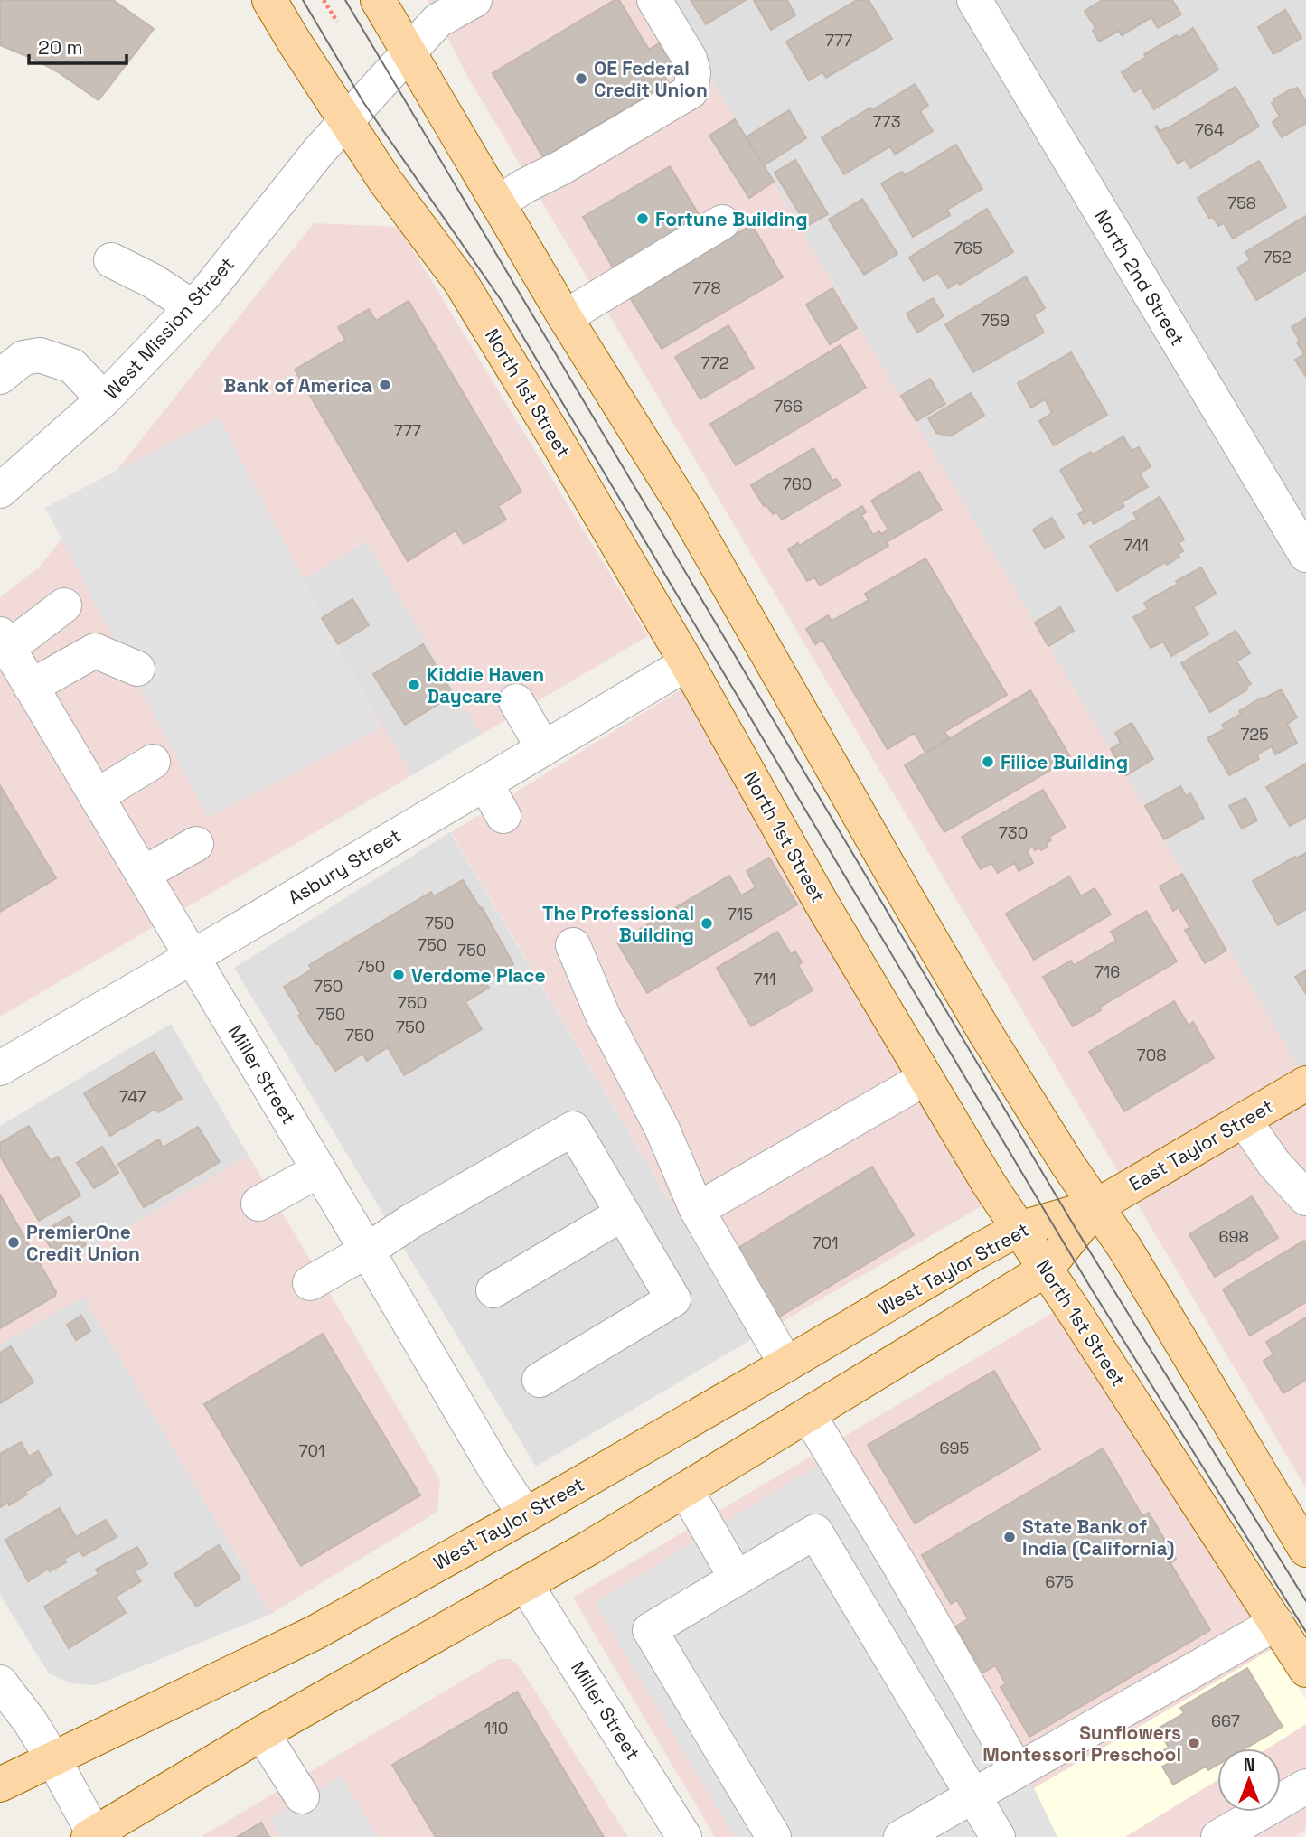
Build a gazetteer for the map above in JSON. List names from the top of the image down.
{
  "streets": {
    "main road": ["North 1st Street", "East Taylor Street", "West Taylor Street"],
    "street": [
      "North 2nd Street",
      "West Mission Street",
      "Asbury Street",
      "Miller Street"
    ]
  },
  "crossings": [
    ["West Mission Street", "North 1st Street"],
    ["North 1st Street", "Asbury Street"],
    ["North 1st Street", "West Taylor Street"],
    ["Asbury Street", "Miller Street"],
    ["Miller Street", "West Taylor Street"],
    ["East Taylor Street", "West Taylor Street"]
  ],
  "places": [
    "OE Federal Credit Union",
    "Fortune Building",
    "Bank of America",
    "Kiddie Haven Daycare",
    "Filice Building",
    "The Professional Building",
    "Verdome Place",
    "PremierOne Credit Union",
    "State Bank of India (California)",
    "Sunflowers Montessori Preschool"
  ],
  "house_numbers": [
    "777",
    "773",
    "764",
    "758",
    "765",
    "752",
    "778",
    "759",
    "772",
    "766",
    "777",
    "760",
    "741",
    "725",
    "730",
    "715",
    "750",
    "750",
    "750",
    "750",
    "716",
    "711",
    "750",
    "750",
    "750",
    "750",
    "750",
    "708",
    "747",
    "698",
    "701",
    "695",
    "701",
    "675",
    "667",
    "110"
  ],
  "scale_bar": "20 m",
  "north": "top"
}
